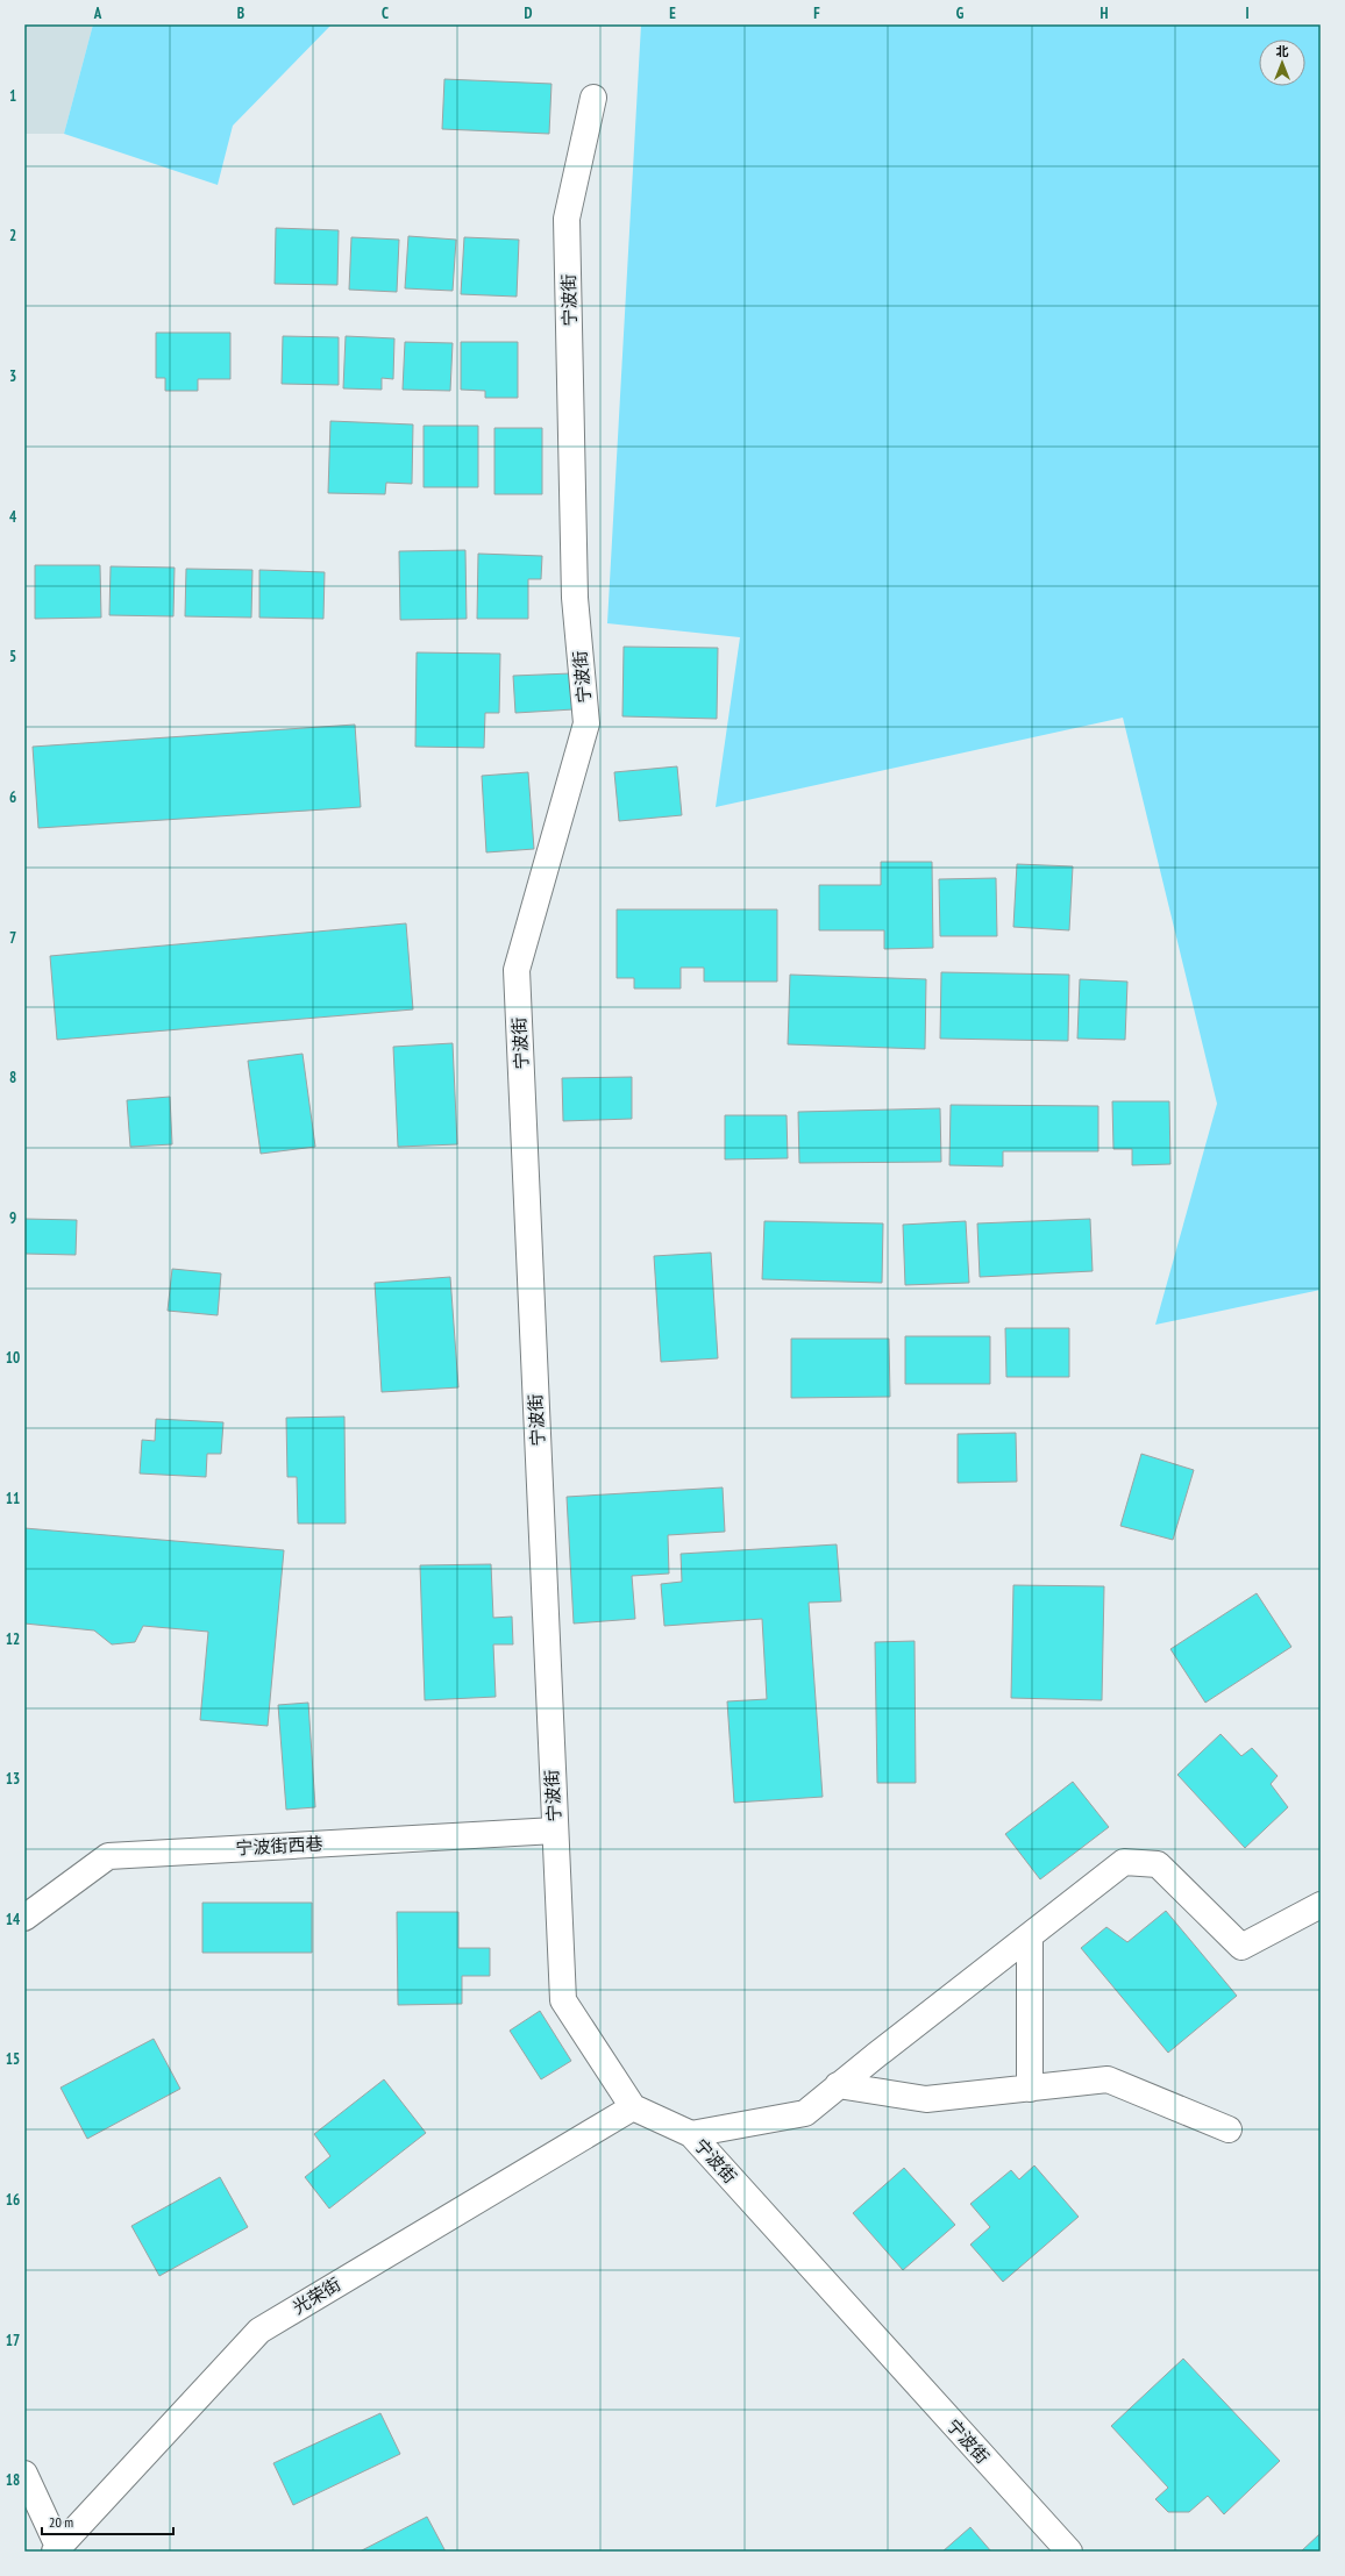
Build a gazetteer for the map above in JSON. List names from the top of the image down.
{
  "streets": {
    "street": ["宁波街", "宁波街西巷", "光荣街"]
  },
  "crossings": [
    ["宁波街", "宁波街西巷"],
    ["宁波街", "光荣街"]
  ],
  "scale_bar": "20 m",
  "north": "top",
  "grid": {
    "columns": [
      "A",
      "B",
      "C",
      "D",
      "E",
      "F",
      "G",
      "H",
      "I"
    ],
    "rows": [
      "1",
      "2",
      "3",
      "4",
      "5",
      "6",
      "7",
      "8",
      "9",
      "10",
      "11",
      "12",
      "13",
      "14",
      "15",
      "16",
      "17",
      "18"
    ]
  }
}
